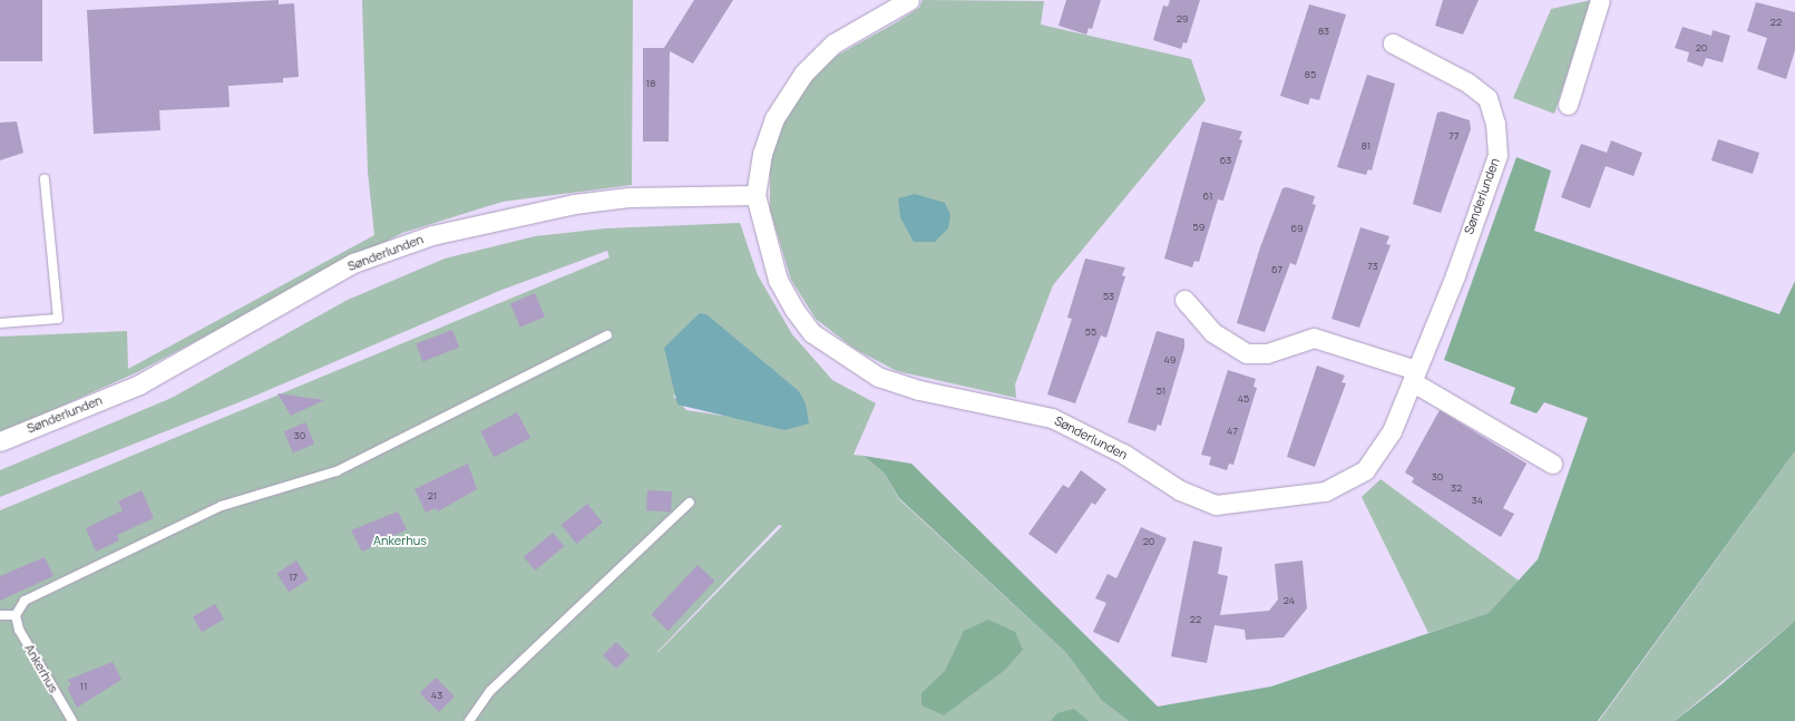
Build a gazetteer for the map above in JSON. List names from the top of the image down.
{
  "streets": {
    "street": ["Sønderlunden"],
    "lane": ["Ankerhus"]
  },
  "parks": ["Ankerhus"],
  "house_numbers": [
    "29",
    "22",
    "83",
    "20",
    "85",
    "18",
    "77",
    "81",
    "63",
    "61",
    "59",
    "69",
    "73",
    "67",
    "53",
    "55",
    "49",
    "51",
    "45",
    "47",
    "30",
    "30",
    "32",
    "21",
    "34",
    "20",
    "17",
    "24",
    "22",
    "11",
    "43"
  ]
}
